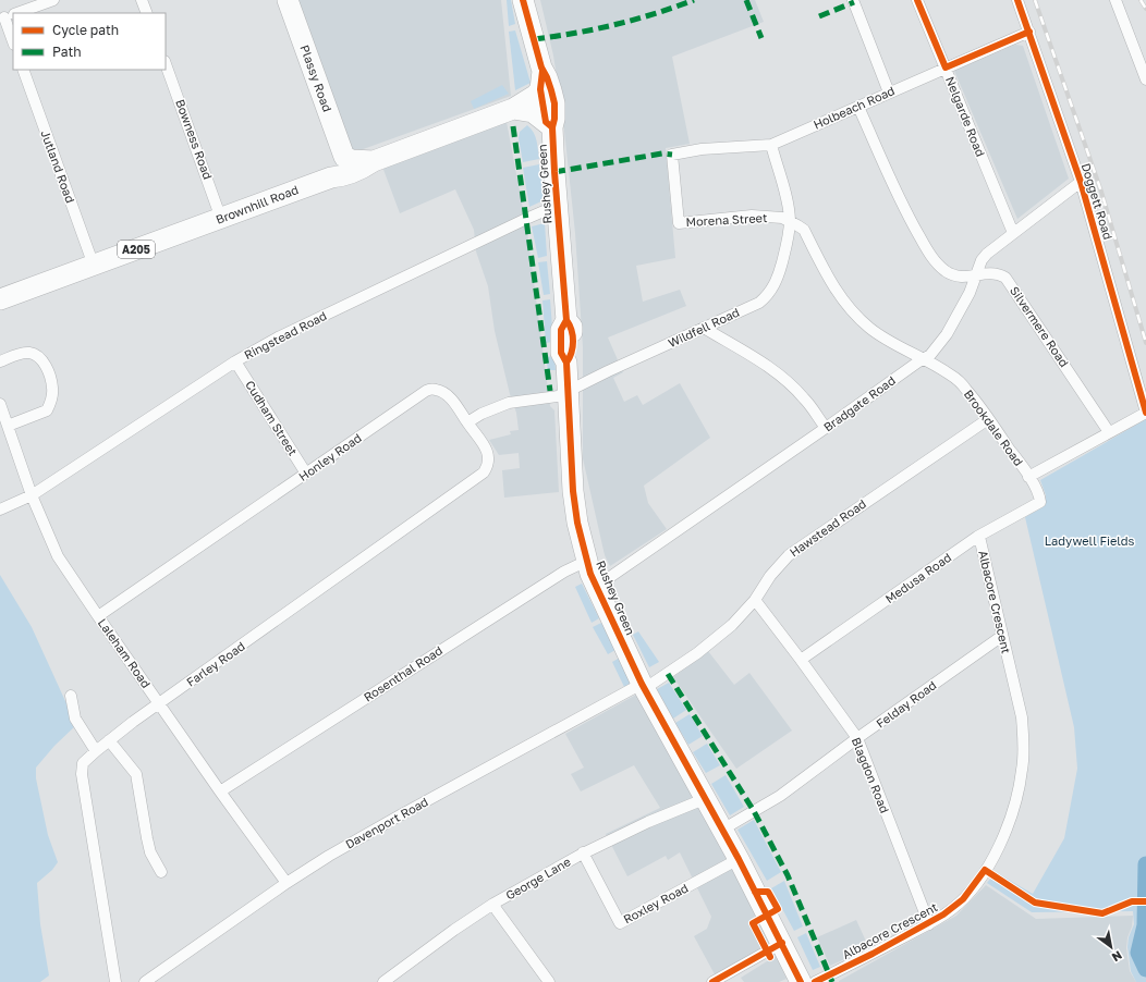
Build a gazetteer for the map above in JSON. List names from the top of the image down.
{
  "streets": {
    "highway": [
      "Plassy Road",
      "Rushey Green",
      "Brownhill Road",
      "A205"
    ],
    "street": [
      "Holbeach Road",
      "Nelgarde Road",
      "Bowness Road",
      "Jutland Road",
      "Doggett Road",
      "Morena Street",
      "Silvermere Road",
      "Wildfell Road",
      "Ringstead Road",
      "Bradgate Road",
      "Cudham Street",
      "Brookdale Road",
      "Honley Road",
      "Hawstead Road",
      "Medusa Road",
      "Albacore Crescent",
      "Laleham Road",
      "Farley Road",
      "Rosenthal Road",
      "Felday Road",
      "Blagdon Road",
      "Davenport Road",
      "George Lane",
      "Roxley Road"
    ]
  },
  "crossings": [
    ["Plassy Road", "A205"],
    ["Holbeach Road", "Nelgarde Road"],
    ["Holbeach Road", "Doggett Road"],
    ["Holbeach Road", "Morena Street"],
    ["Holbeach Road", "Silvermere Road"],
    ["Nelgarde Road", "Bradgate Road"],
    ["Bowness Road", "Brownhill Road"],
    ["Jutland Road", "Brownhill Road"],
    ["Rushey Green", "Brownhill Road"],
    ["Rushey Green", "Wildfell Road"],
    ["Rushey Green", "Ringstead Road"],
    ["Rushey Green", "Bradgate Road"],
    ["Rushey Green", "Hawstead Road"],
    ["Rushey Green", "Rosenthal Road"],
    ["Rushey Green", "Felday Road"],
    ["Rushey Green", "Davenport Road"],
    ["Rushey Green", "George Lane"],
    ["Rushey Green", "Roxley Road"],
    ["Doggett Road", "Bradgate Road"],
    ["Brownhill Road", "A205"],
    ["Morena Street", "Wildfell Road"],
    ["Morena Street", "Brookdale Road"],
    ["Silvermere Road", "Bradgate Road"],
    ["Wildfell Road", "Brookdale Road"],
    ["Ringstead Road", "Cudham Street"],
    ["Ringstead Road", "Laleham Road"],
    ["Bradgate Road", "Brookdale Road"],
    ["Cudham Street", "Honley Road"],
    ["Brookdale Road", "Hawstead Road"],
    ["Brookdale Road", "Medusa Road"],
    ["Honley Road", "Laleham Road"],
    ["Honley Road", "Farley Road"],
    ["Hawstead Road", "Blagdon Road"],
    ["Hawstead Road", "Davenport Road"],
    ["Medusa Road", "Albacore Crescent"],
    ["Medusa Road", "Blagdon Road"],
    ["Albacore Crescent", "Felday Road"],
    ["Albacore Crescent", "Blagdon Road"],
    ["Laleham Road", "Farley Road"],
    ["Laleham Road", "Rosenthal Road"],
    ["Laleham Road", "Davenport Road"],
    ["Felday Road", "Blagdon Road"],
    ["George Lane", "Roxley Road"]
  ],
  "parks": ["Ladywell Fields"],
  "legend": ["Cycle path", "Path"],
  "north": "bottom right"
}
